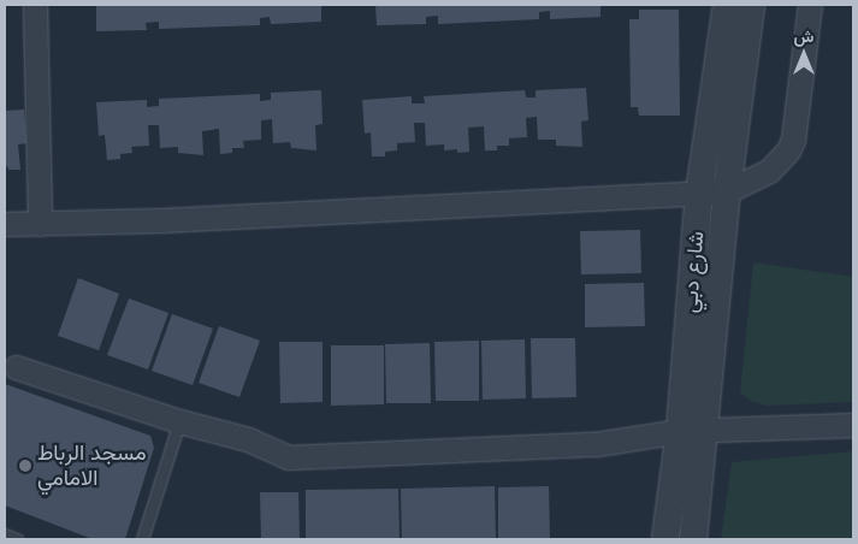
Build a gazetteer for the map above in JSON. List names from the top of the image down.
{
  "streets": {
    "street": ["شارع دبي"]
  },
  "places": ["مسجد الرباط الامامي"],
  "north": "top"
}
